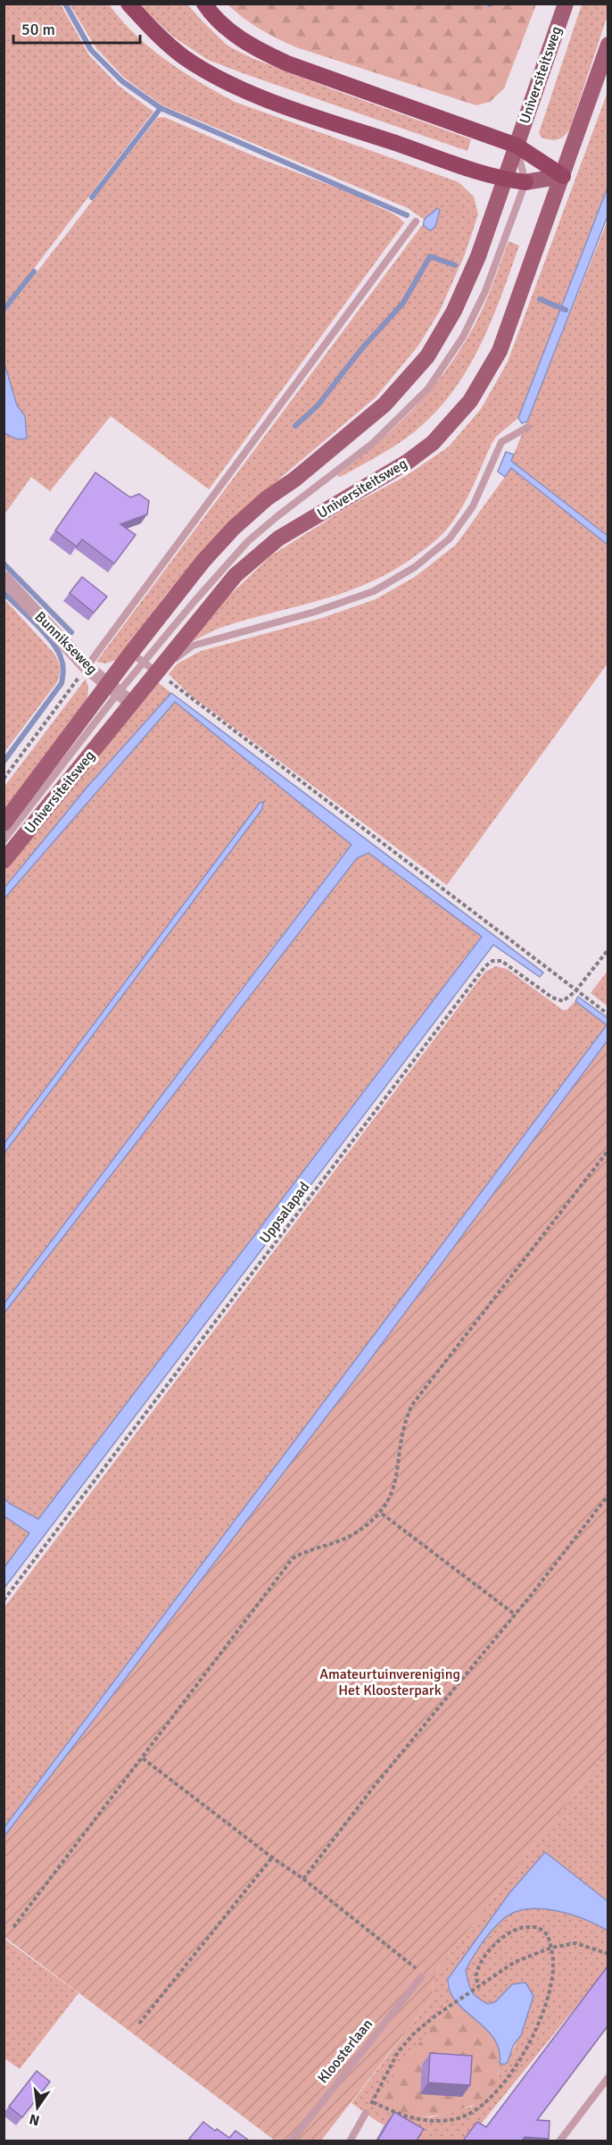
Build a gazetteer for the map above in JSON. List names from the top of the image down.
{
  "streets": {
    "main road": ["Universiteitsweg"],
    "street": ["Bunnikseweg"],
    "lane": ["Kloosterlaan"],
    "path": ["Uppsalapad"]
  },
  "crossings": [
    ["Universiteitsweg", "Bunnikseweg"]
  ],
  "parks": ["Amateurtuinvereniging Het Kloosterpark"],
  "scale_bar": "50 m",
  "north": "bottom"
}
